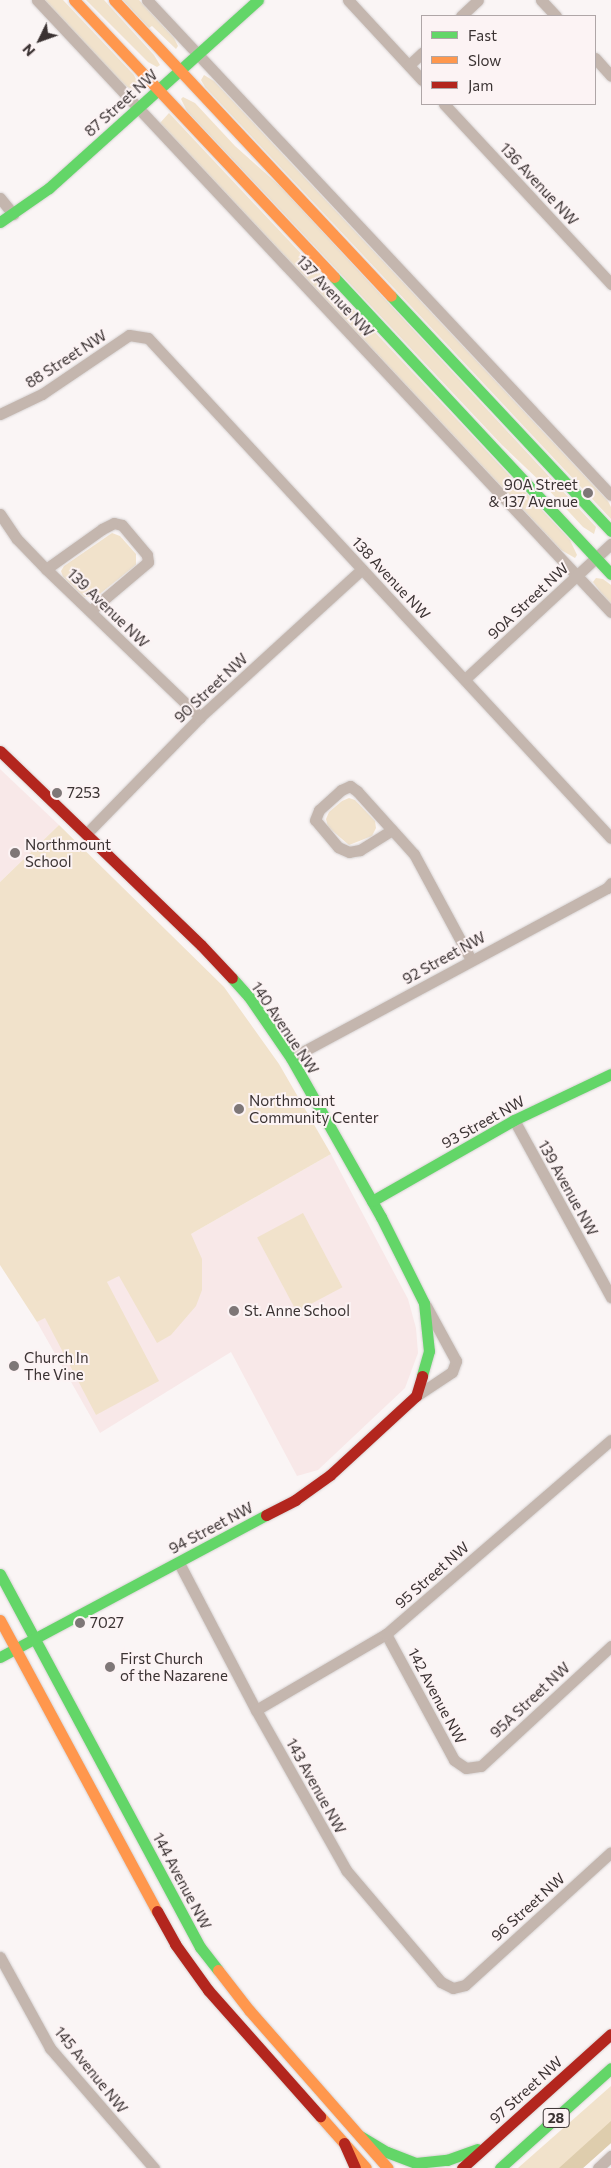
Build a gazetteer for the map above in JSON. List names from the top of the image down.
{
  "streets": {
    "street": [
      "87 Street NW",
      "136 Avenue NW",
      "137 Avenue NW",
      "88 Street NW",
      "138 Avenue NW",
      "90A Street NW",
      "139 Avenue NW",
      "90 Street NW",
      "92 Street NW",
      "140 Avenue NW",
      "93 Street NW",
      "94 Street NW",
      "95 Street NW",
      "142 Avenue NW",
      "95A Street NW",
      "143 Avenue NW",
      "144 Avenue NW",
      "96 Street NW",
      "145 Avenue NW",
      "97 Street NW",
      "28"
    ]
  },
  "crossings": [
    ["87 Street NW", "137 Avenue NW"],
    ["137 Avenue NW", "90A Street NW"],
    ["88 Street NW", "138 Avenue NW"],
    ["138 Avenue NW", "90A Street NW"],
    ["138 Avenue NW", "90 Street NW"],
    ["139 Avenue NW", "90 Street NW"],
    ["139 Avenue NW", "93 Street NW"],
    ["90 Street NW", "140 Avenue NW"],
    ["92 Street NW", "140 Avenue NW"],
    ["140 Avenue NW", "93 Street NW"],
    ["140 Avenue NW", "94 Street NW"],
    ["94 Street NW", "143 Avenue NW"],
    ["94 Street NW", "144 Avenue NW"],
    ["95 Street NW", "142 Avenue NW"],
    ["95 Street NW", "143 Avenue NW"],
    ["142 Avenue NW", "95A Street NW"],
    ["143 Avenue NW", "96 Street NW"]
  ],
  "places": [
    "90A Street & 137 Avenue",
    "7253",
    "Northmount School",
    "Northmount Community Center",
    "St. Anne School",
    "Church In The Vine",
    "7027",
    "First Church of the Nazarene"
  ],
  "legend": ["Fast", "Slow", "Jam"],
  "north": "bottom left"
}
